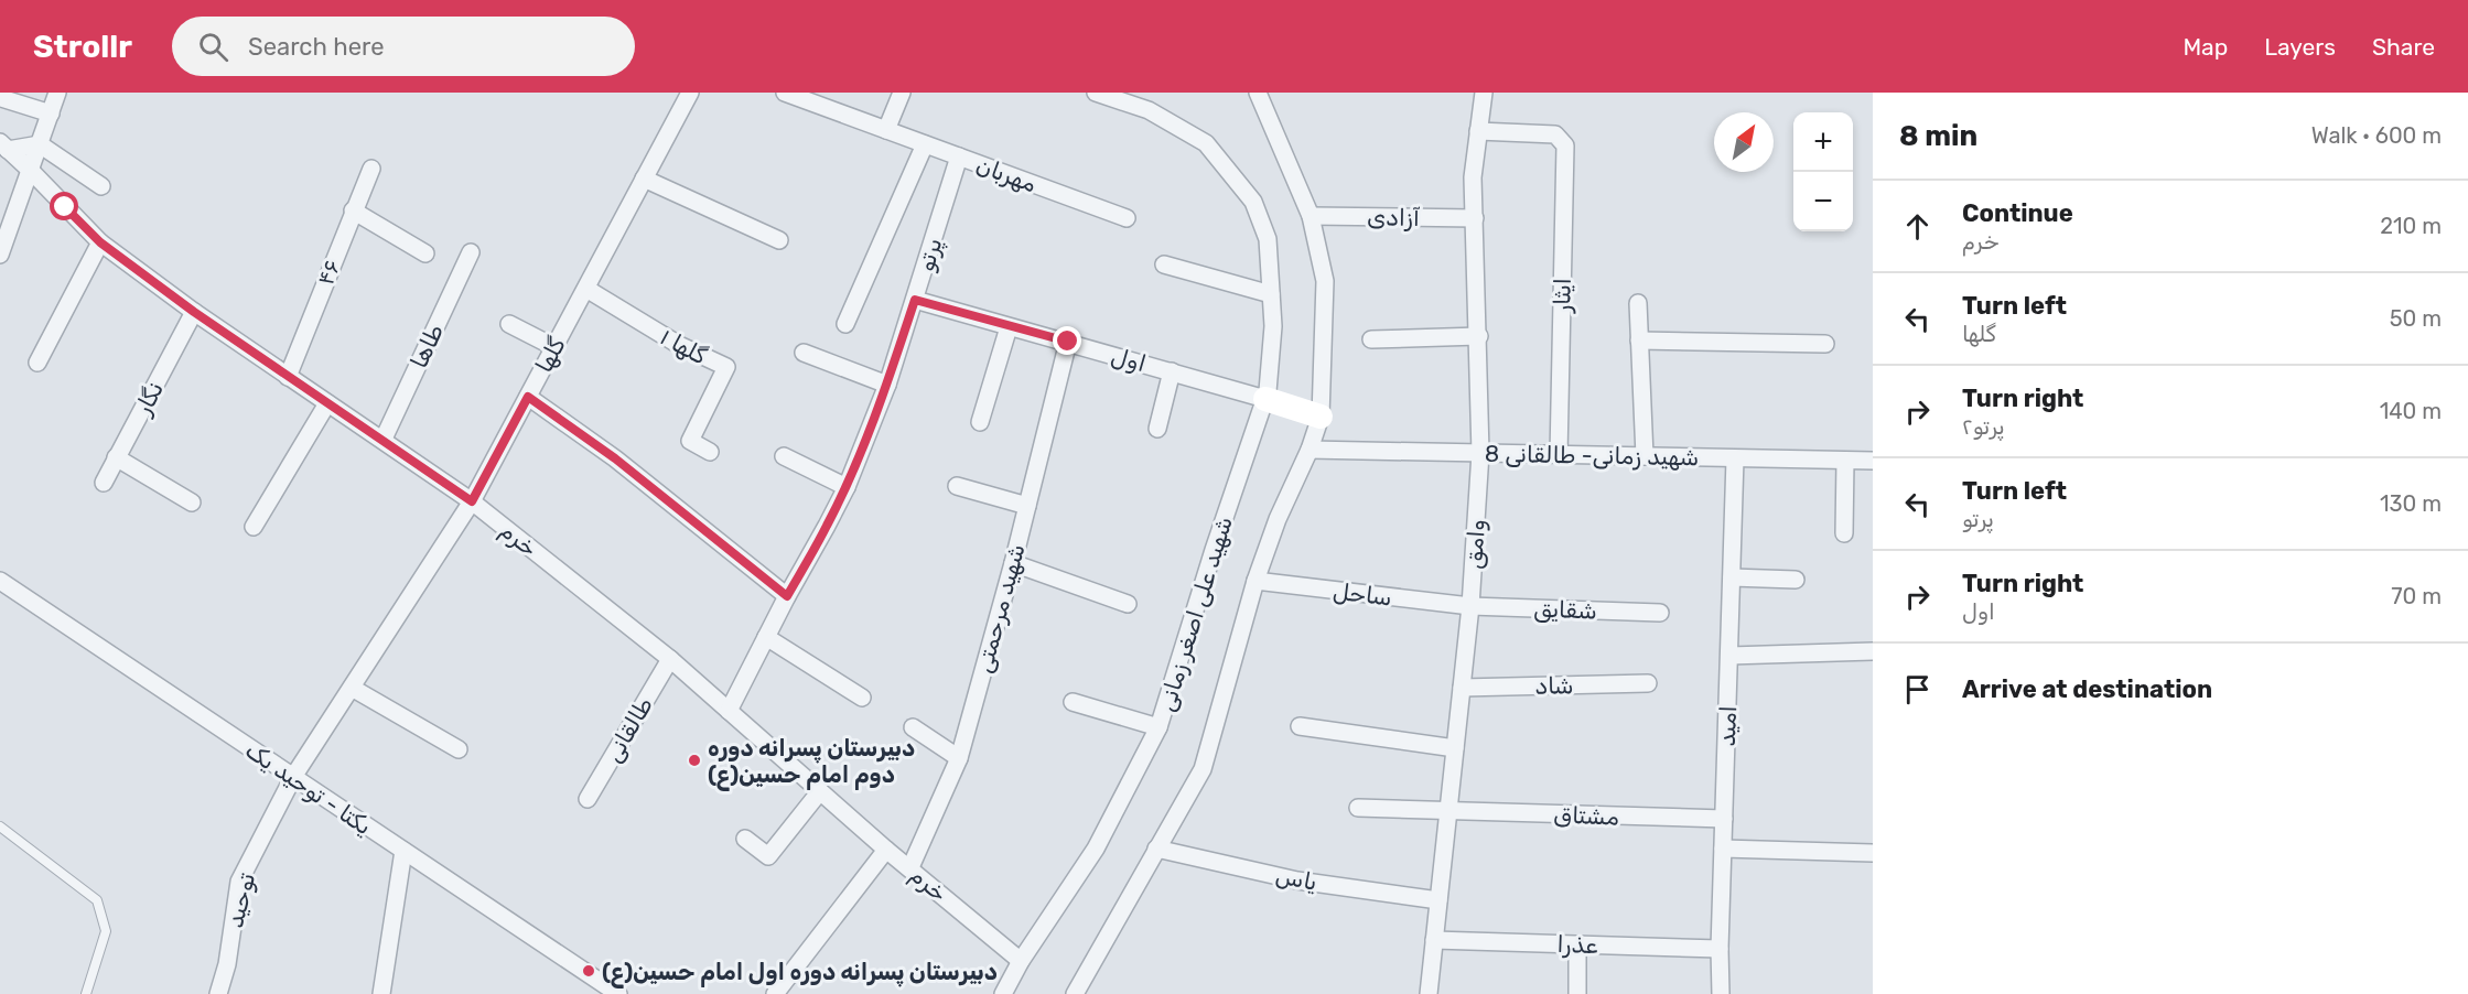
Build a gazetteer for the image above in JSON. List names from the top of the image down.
{
  "streets": {
    "street": [
      "مهربان",
      "آزادی",
      "پرتو",
      "۴۶",
      "ایثار",
      "طاها",
      "گلها ۱",
      "گلها",
      "اول",
      "نگار",
      "شهید زمانی- طالقانی 8",
      "خرم",
      "وامق",
      "ساحل",
      "شهید مرحمتی",
      "شقایق",
      "شهید علی اصغر زمانی",
      "شاد",
      "امید",
      "طالقانی",
      "یکتا - توحید یک",
      "مشتاق",
      "یاس",
      "توحید",
      "عذرا"
    ]
  },
  "crossings": [
    ["مهربان", "پرتو"],
    ["آزادی", "وامق"],
    ["پرتو", "اول"],
    ["پرتو", "خرم"],
    ["۴۶", "خرم"],
    ["ایثار", "شهید زمانی- طالقانی 8"],
    ["ایثار", "وامق"],
    ["طاها", "خرم"],
    ["گلها ۱", "گلها"],
    ["گلها", "خرم"],
    ["گلها", "یکتا - توحید یک"],
    ["گلها", "توحید"],
    ["اول", "شهید مرحمتی"],
    ["اول", "شهید علی اصغر زمانی"],
    ["نگار", "خرم"],
    ["شهید زمانی- طالقانی 8", "وامق"],
    ["شهید زمانی- طالقانی 8", "امید"],
    ["خرم", "شهید مرحمتی"],
    ["خرم", "شهید علی اصغر زمانی"],
    ["خرم", "طالقانی"],
    ["وامق", "ساحل"],
    ["وامق", "شقایق"],
    ["وامق", "شاد"],
    ["وامق", "مشتاق"],
    ["وامق", "یاس"],
    ["وامق", "عذرا"],
    ["ساحل", "شقایق"],
    ["امید", "مشتاق"],
    ["امید", "عذرا"],
    ["یکتا - توحید یک", "توحید"]
  ],
  "places": ["دبیرستان پسرانه دوره دوم امام حسین(ع)", "دبیرستان پسرانه دوره اول امام حسین(ع)"],
  "north": "top right",
  "page": {
    "header": "Strollr",
    "search": "Search here",
    "nav": ["Map", "Layers", "Share"],
    "heading": ["8 min", "Walk · 600 m"],
    "map_buttons": ["+", "−"],
    "list": [
      ["Continue", "خرم", "210 m"],
      ["Turn left", "گلها", "50 m"],
      ["Turn right", "پرتو۲", "140 m"],
      ["Turn left", "پرتو", "130 m"],
      ["Turn right", "اول", "70 m"],
      "Arrive at destination"
    ]
  }
}
